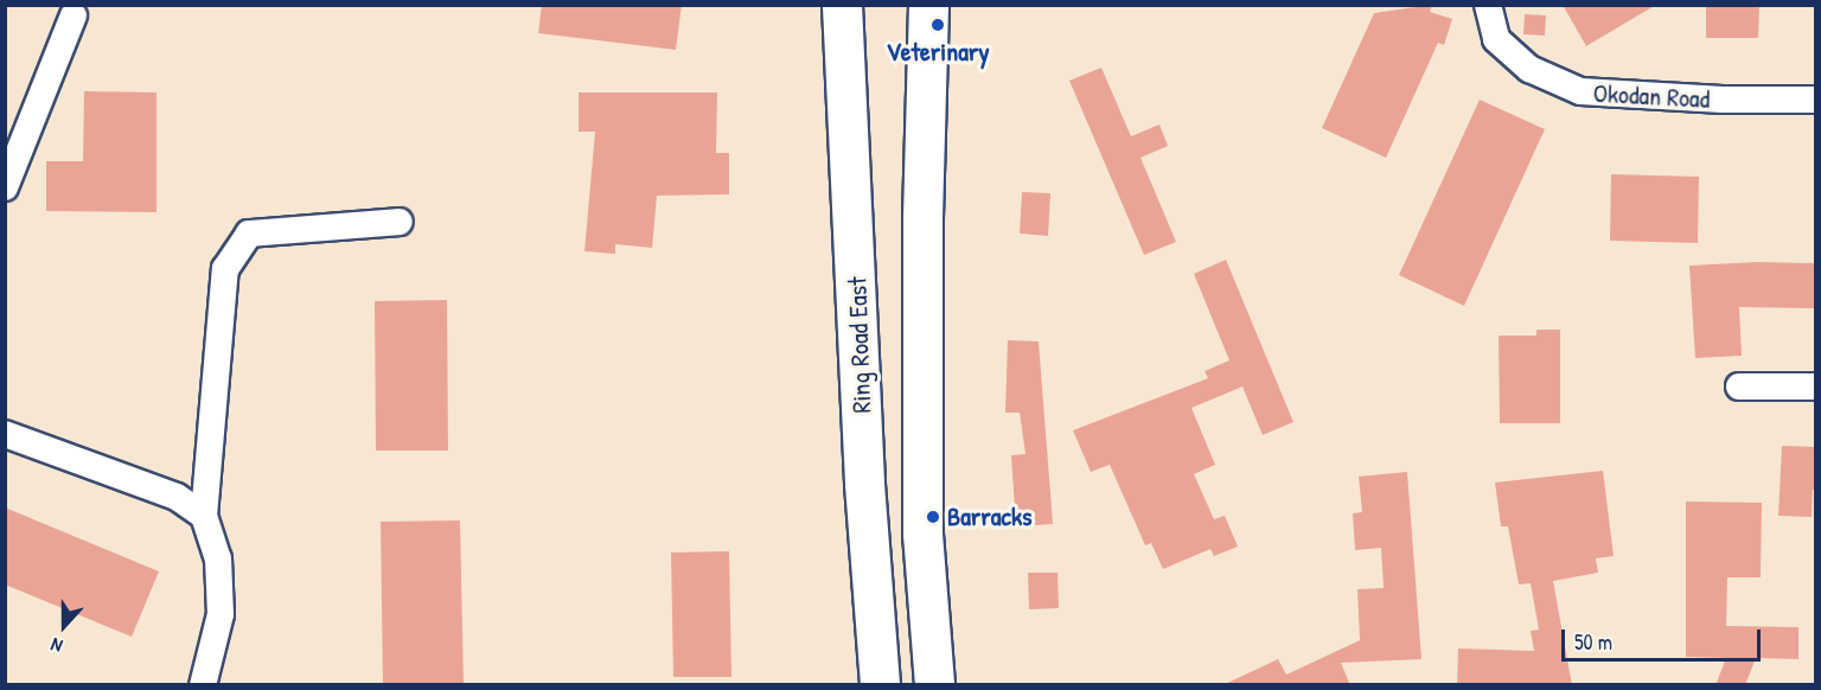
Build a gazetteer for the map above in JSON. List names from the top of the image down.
{
  "streets": {
    "main road": ["Ring Road East"],
    "street": ["Okodan Road"]
  },
  "places": ["Veterinary", "Barracks"],
  "scale_bar": "50 m",
  "north": "bottom"
}
